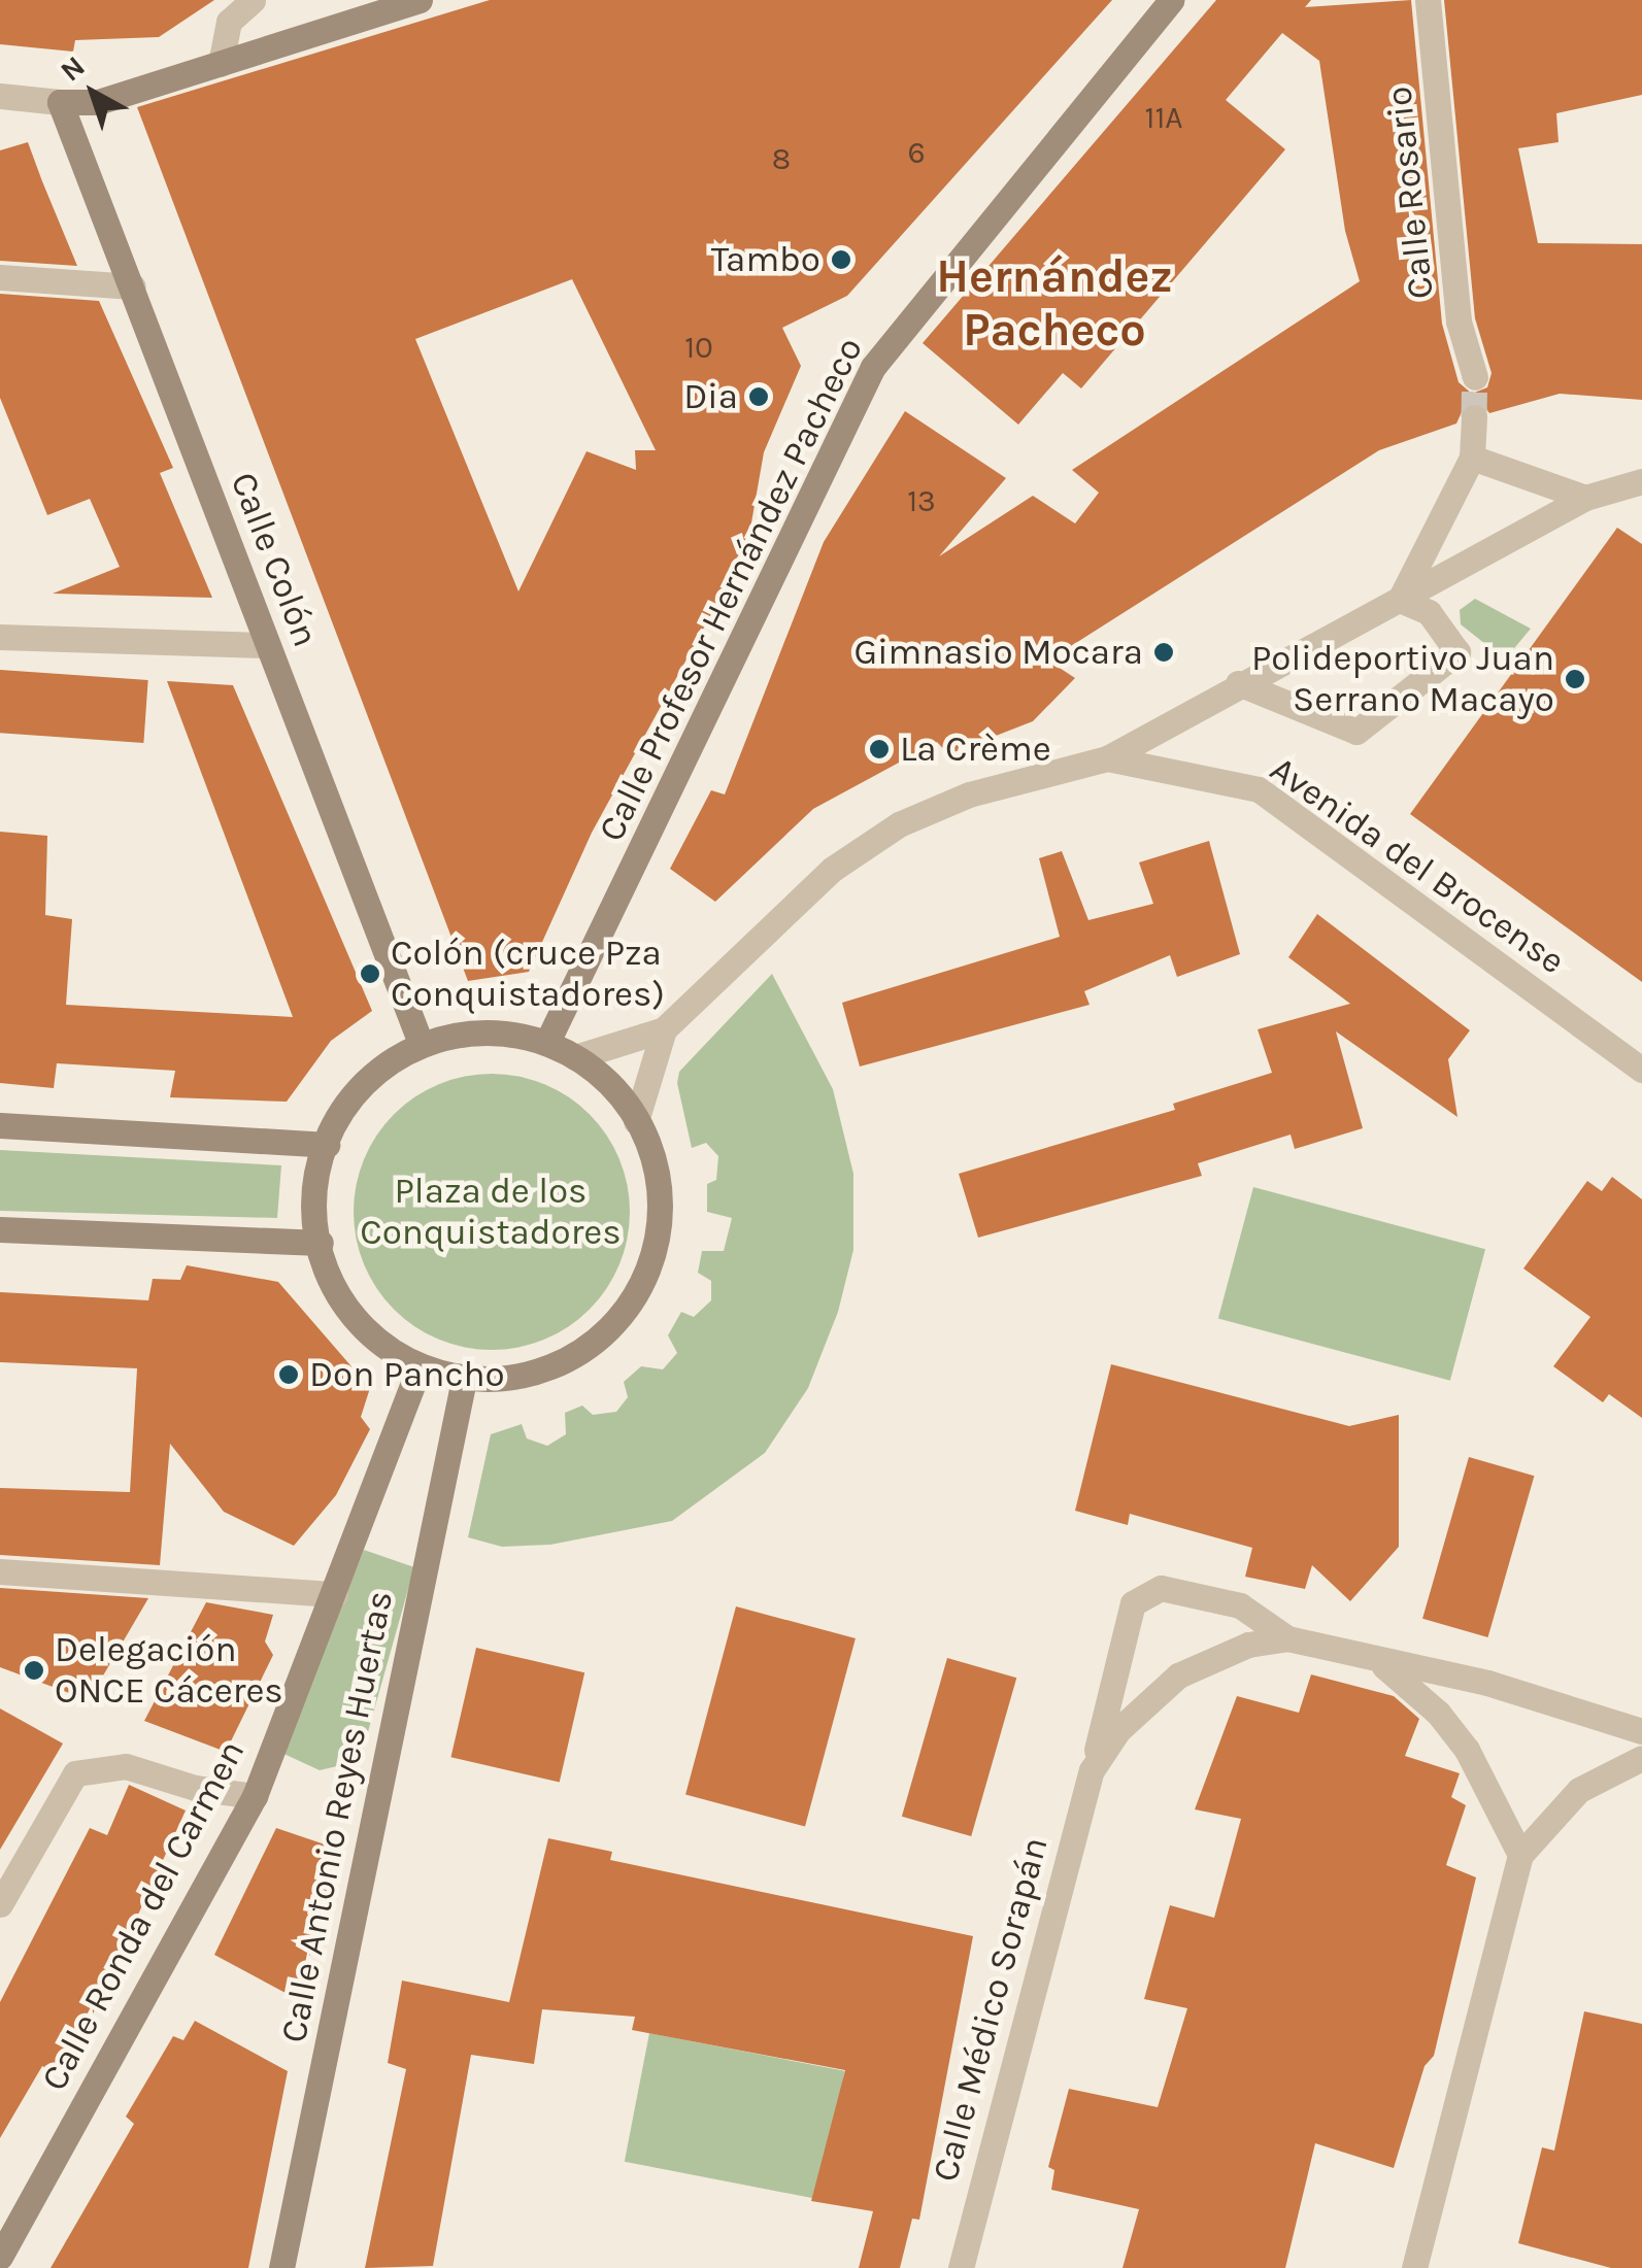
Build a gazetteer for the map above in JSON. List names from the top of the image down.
{
  "streets": {
    "main road": [
      "Calle Colón",
      "Calle Profesor Hernández Pacheco",
      "Calle Antonio Reyes Huertas",
      "Calle Ronda del Carmen"
    ],
    "street": ["Calle Rosario", "Avenida del Brocense", "Calle Médico Sorapán"]
  },
  "crossings": [
    ["Calle Colón", "Calle Profesor Hernández Pacheco"],
    ["Calle Colón", "Avenida del Brocense"],
    ["Calle Colón", "Calle Antonio Reyes Huertas"],
    ["Calle Colón", "Calle Ronda del Carmen"],
    ["Calle Profesor Hernández Pacheco", "Avenida del Brocense"],
    ["Calle Profesor Hernández Pacheco", "Calle Antonio Reyes Huertas"],
    ["Calle Profesor Hernández Pacheco", "Calle Ronda del Carmen"],
    ["Avenida del Brocense", "Calle Antonio Reyes Huertas"],
    ["Avenida del Brocense", "Calle Ronda del Carmen"],
    ["Calle Antonio Reyes Huertas", "Calle Ronda del Carmen"]
  ],
  "districts": ["Hernández Pacheco"],
  "parks": ["Plaza de los Conquistadores"],
  "places": [
    "Tambo",
    "Dia",
    "Gimnasio Mocara",
    "Polideportivo Juan Serrano Macayo",
    "La Crème",
    "Colón (cruce Pza Conquistadores)",
    "Don Pancho",
    "Delegación ONCE Cáceres"
  ],
  "house_numbers": [
    "11A",
    "6",
    "8",
    "10",
    "13"
  ],
  "north": "top left"
}
